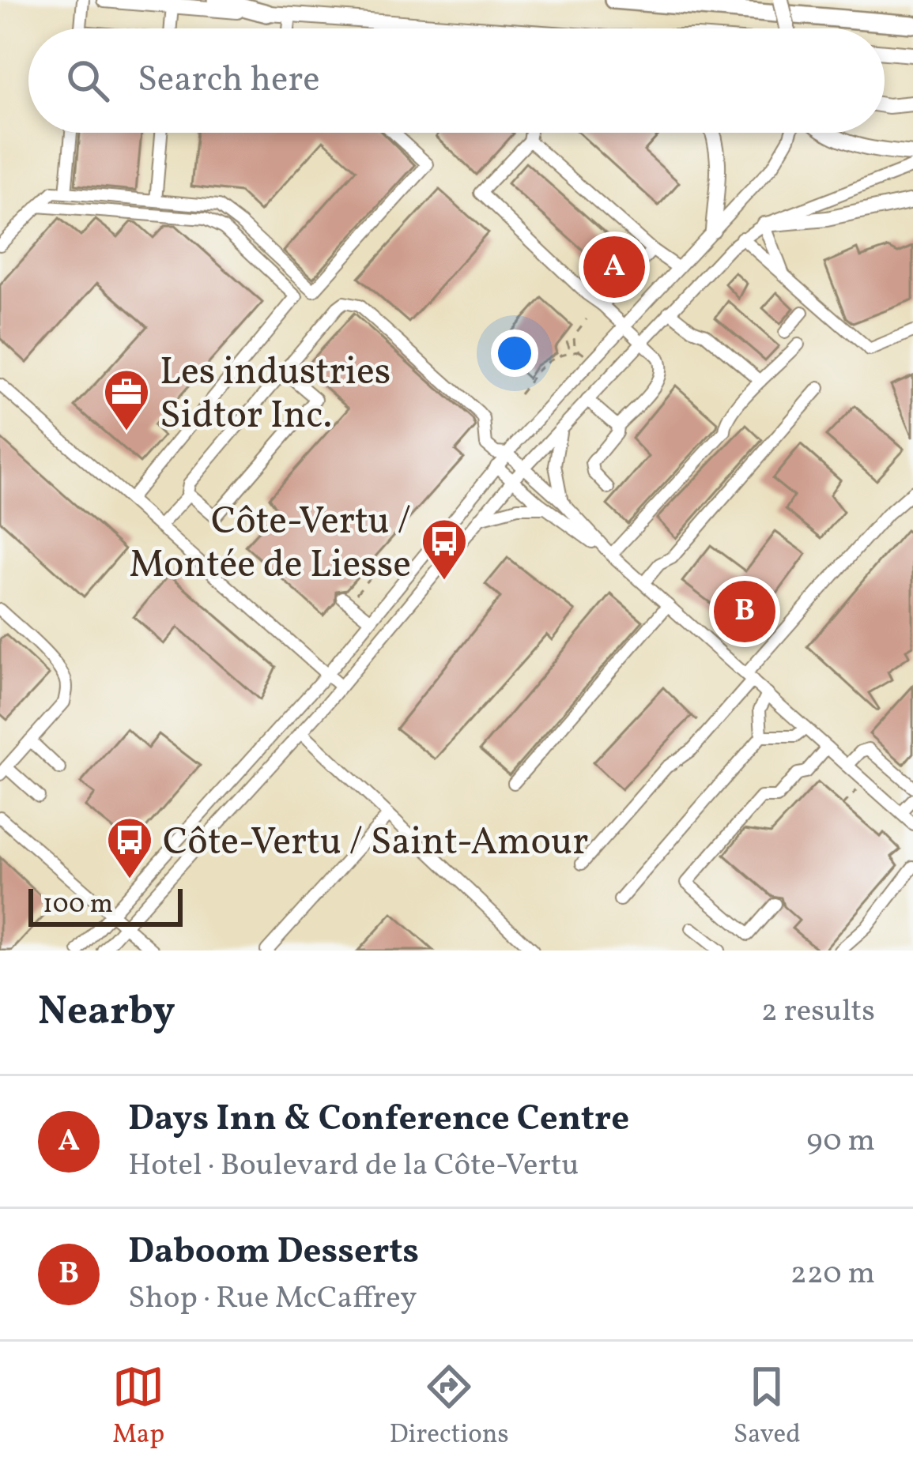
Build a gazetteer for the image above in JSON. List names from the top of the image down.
{
  "places": {
    "office": ["Les industries Sidtor Inc."],
    "bus stop": ["Côte-Vertu / Montée de Liesse", "Côte-Vertu / Saint-Amour"]
  },
  "scale_bar": "100 m",
  "page": {
    "search": "Search here",
    "pins": ["A", "B"],
    "scale": "100 m",
    "heading": ["Nearby", "2 results"],
    "list": [
      {
        "mark": "A",
        "name": "Days Inn & Conference Centre",
        "note": "Hotel · Boulevard de la Côte-Vertu",
        "value": "90 m"
      },
      {
        "mark": "B",
        "name": "Daboom Desserts",
        "note": "Shop · Rue McCaffrey",
        "value": "220 m"
      }
    ],
    "nav": ["Map", "Directions", "Saved"]
  }
}
